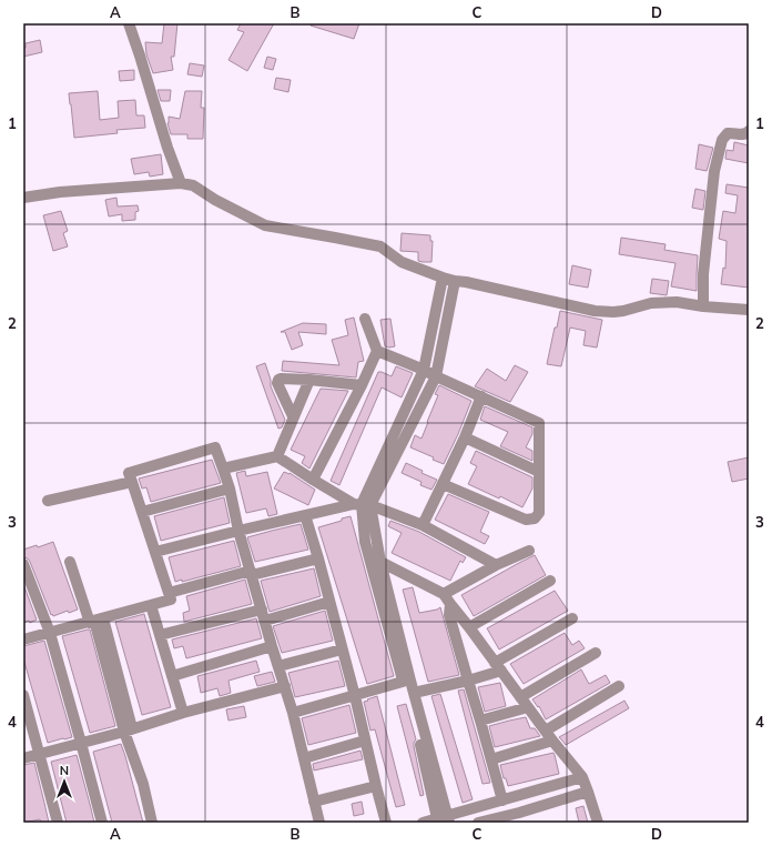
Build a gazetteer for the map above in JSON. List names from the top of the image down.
{
  "north": "top",
  "grid": {
    "columns": [
      "A",
      "B",
      "C",
      "D"
    ],
    "rows": [
      "1",
      "2",
      "3",
      "4"
    ]
  }
}
